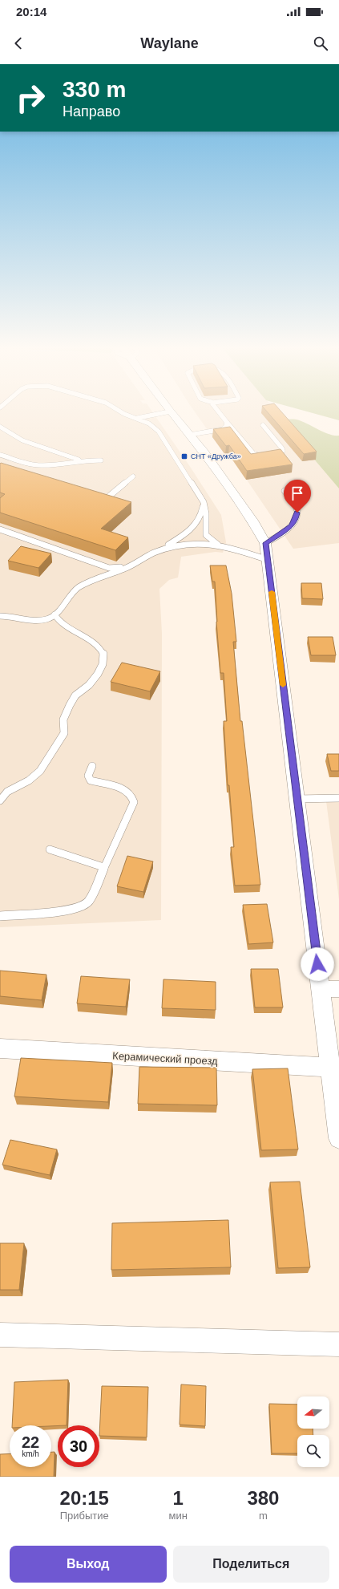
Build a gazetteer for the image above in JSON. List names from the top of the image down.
{
  "streets": {
    "street": ["Керамический проезд"]
  },
  "places": {
    "transit": ["СНТ «Дружба»"]
  },
  "north": "left",
  "page": {
    "status": "20:14",
    "header": "Waylane",
    "turn": ["330 m", "Направо"],
    "speed": "22 km/h",
    "limit": "30",
    "eta": [
      "20:15",
      "Прибытие",
      "1",
      "мин",
      "380",
      "m"
    ],
    "buttons": ["Выход", "Поделиться"]
  }
}
